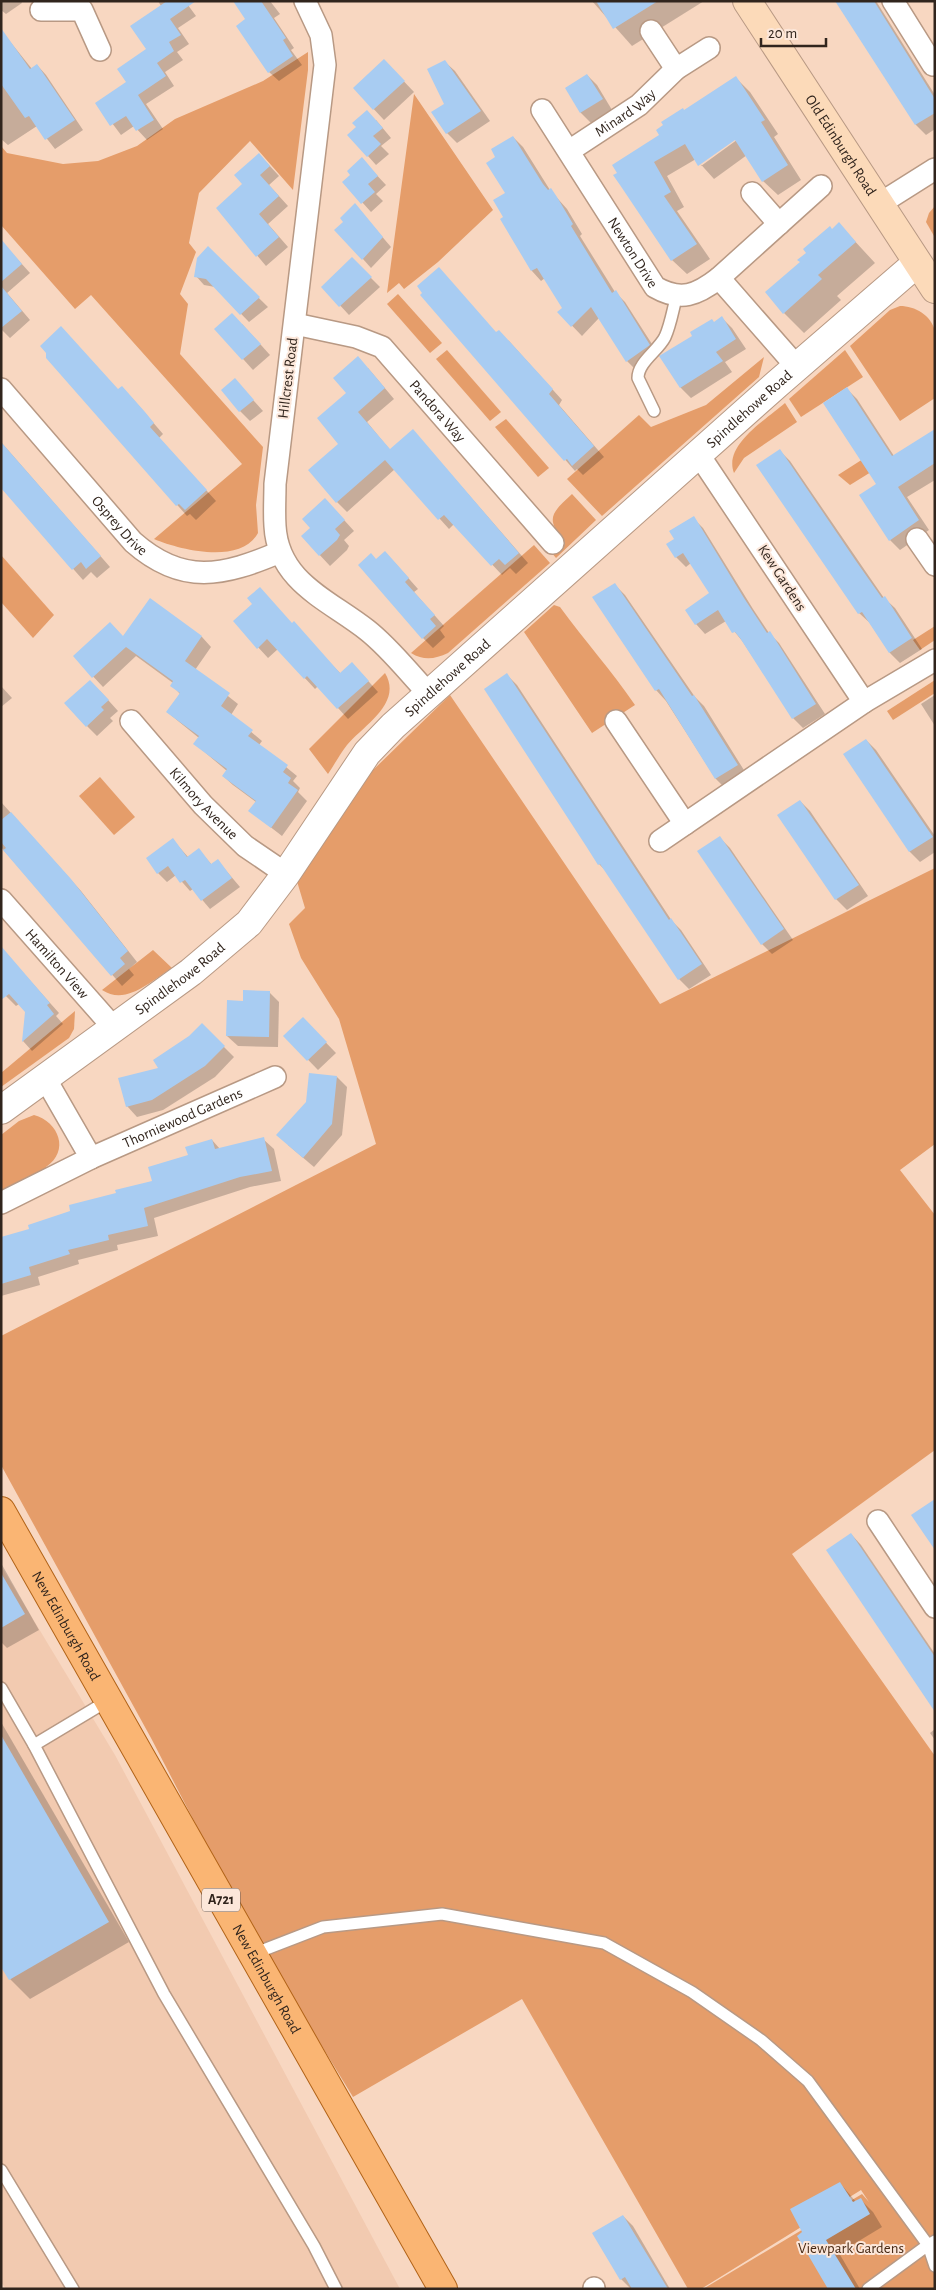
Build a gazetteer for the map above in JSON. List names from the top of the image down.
{
  "streets": {
    "main road": ["Old Edinburgh Road", "New Edinburgh Road", "A721"],
    "street": [
      "Minard Way",
      "Newton Drive",
      "Hillcrest Road",
      "Spindlehowe Road",
      "Pandora Way",
      "Osprey Drive",
      "Kew Gardens",
      "Kilmory Avenue",
      "Hamilton View",
      "Thorniewood Gardens"
    ]
  },
  "crossings": [
    ["Minard Way", "Newton Drive"],
    ["Old Edinburgh Road", "Spindlehowe Road"],
    ["Hillcrest Road", "Spindlehowe Road"],
    ["Hillcrest Road", "Pandora Way"],
    ["Hillcrest Road", "Osprey Drive"],
    ["Spindlehowe Road", "Kew Gardens"],
    ["Spindlehowe Road", "Kilmory Avenue"],
    ["Spindlehowe Road", "Hamilton View"]
  ],
  "parks": ["Viewpark Gardens"],
  "scale_bar": "20 m"
}
